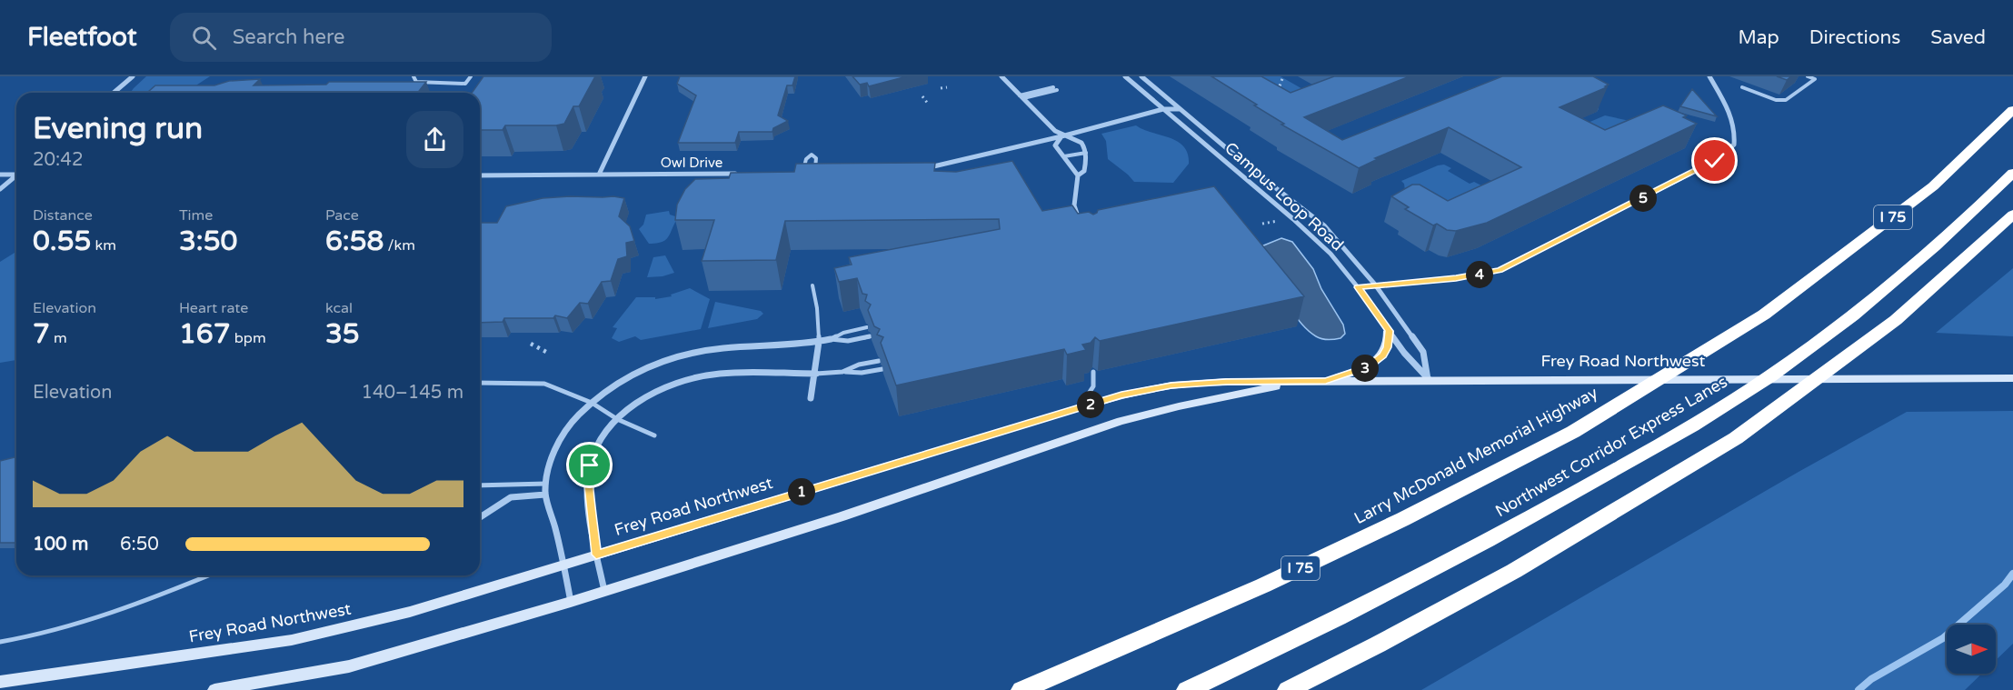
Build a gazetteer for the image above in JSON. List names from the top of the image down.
{
  "streets": {
    "highway": ["I 75", "Northwest Corridor Express Lanes", "Larry McDonald Memorial Highway"],
    "main road": ["Frey Road Northwest"],
    "street": ["Owl Drive", "Campus Loop Road"]
  },
  "crossings": [
    ["Campus Loop Road", "Frey Road Northwest"]
  ],
  "north": "right",
  "page": {
    "header": "Fleetfoot",
    "search": "Search here",
    "nav": ["Map", "Directions", "Saved"],
    "heading": ["Evening run", "20:42"],
    "pins": [
      "5",
      "4",
      "3",
      "2",
      "1"
    ],
    "stats": [
      ["Distance", "0.55 km"],
      ["Time", "3:50"],
      ["Pace", "6:58 /km"],
      ["Elevation", "7 m"],
      ["Heart rate", "167 bpm"],
      ["kcal", "35"]
    ],
    "chart": ["Elevation", "140–145 m"],
    "list": [
      {
        "name": "100 m",
        "note": "6:50"
      }
    ]
  }
}
